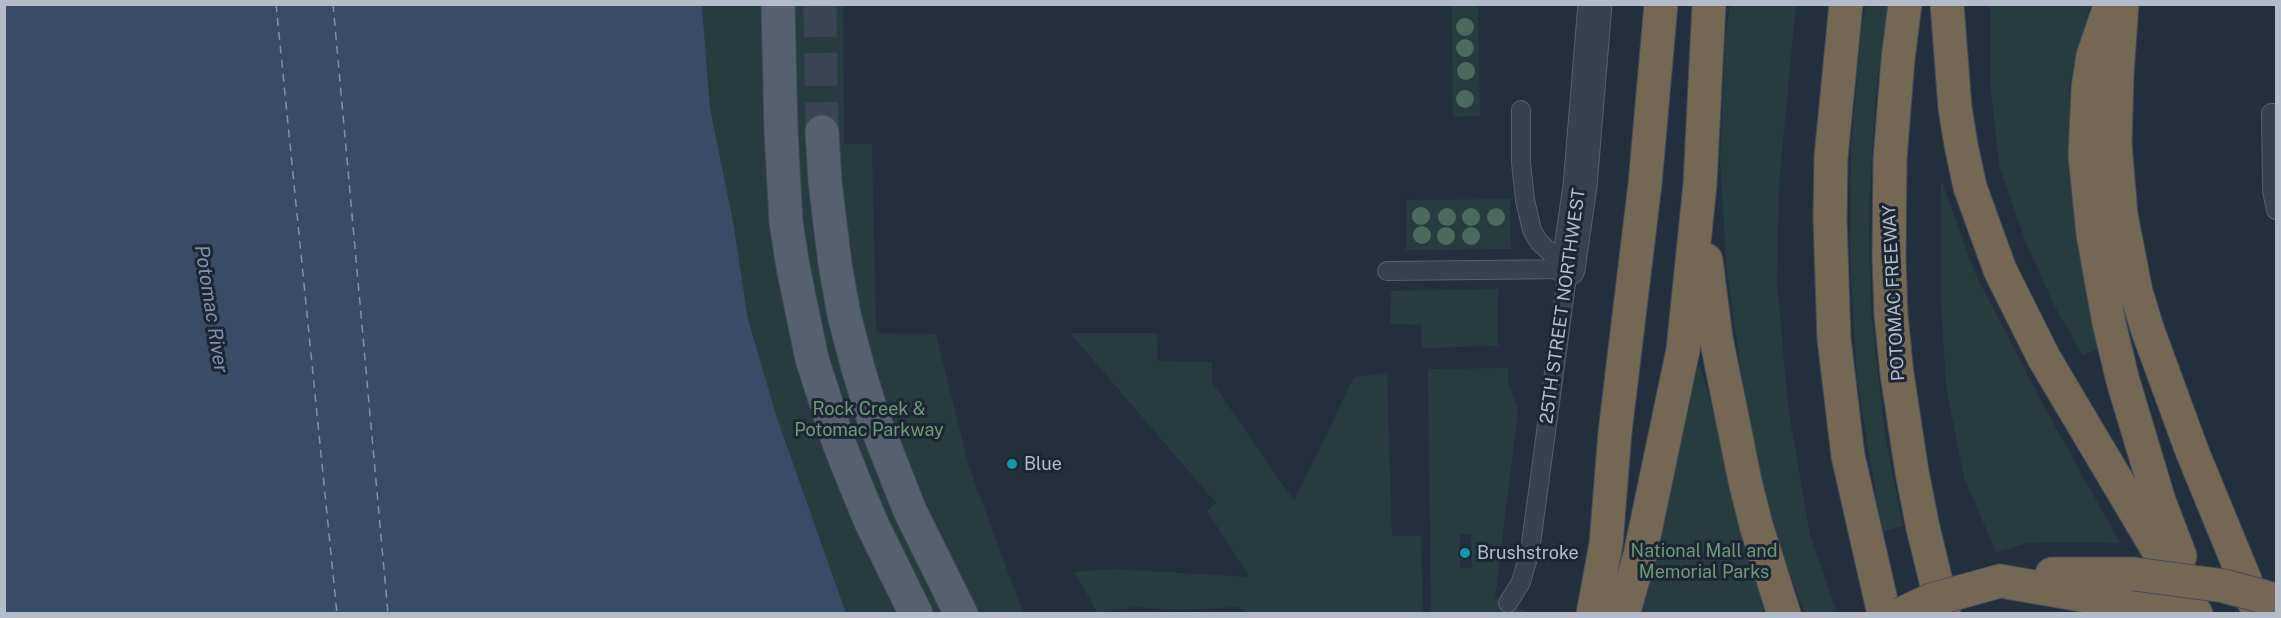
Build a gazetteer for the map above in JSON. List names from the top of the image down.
{
  "streets": {
    "highway": ["POTOMAC FREEWAY"],
    "street": ["25TH STREET NORTHWEST"]
  },
  "water": ["Potomac River"],
  "parks": ["Rock Creek & Potomac Parkway", "National Mall and Memorial Parks"],
  "places": ["Blue", "Brushstroke"]
}
